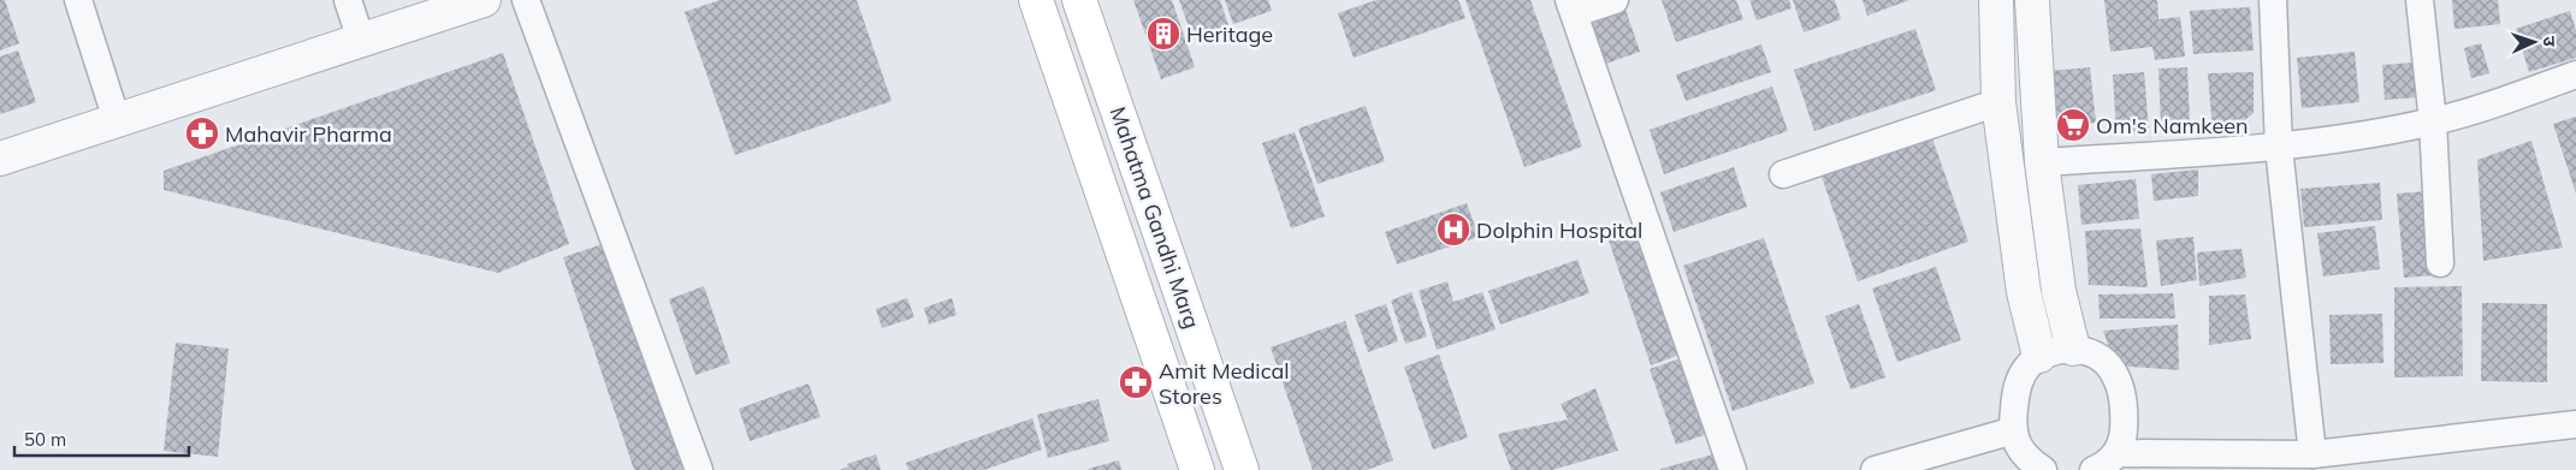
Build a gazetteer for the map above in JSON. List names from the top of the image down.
{
  "streets": {
    "main road": ["Mahatma Gandhi Marg"]
  },
  "places": {
    "building": ["Heritage"],
    "supermarket": ["Om's Namkeen"],
    "pharmacy": ["Mahavir Pharma", "Amit Medical Stores"],
    "hospital": ["Dolphin Hospital"]
  },
  "scale_bar": "50 m",
  "north": "right"
}
